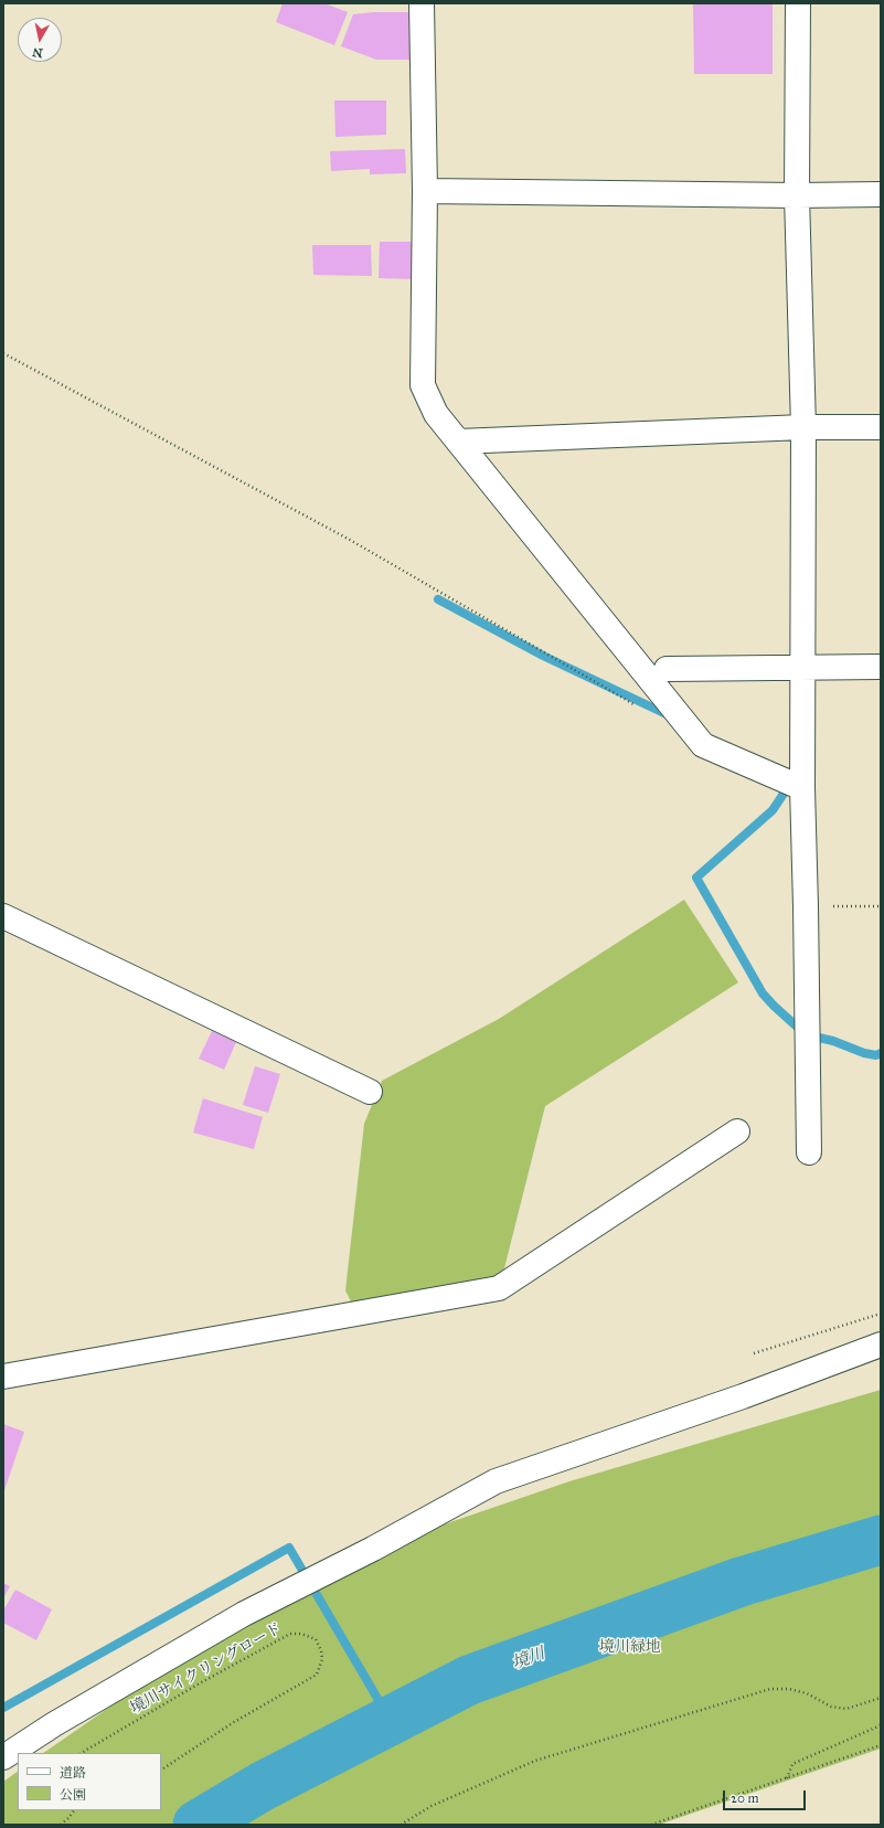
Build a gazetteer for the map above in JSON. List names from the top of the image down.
{
  "streets": {
    "path": ["境川サイクリングロード"]
  },
  "water": ["境川"],
  "parks": ["境川緑地"],
  "legend": ["道路", "公園"],
  "scale_bar": "20 m",
  "north": "bottom"
}
